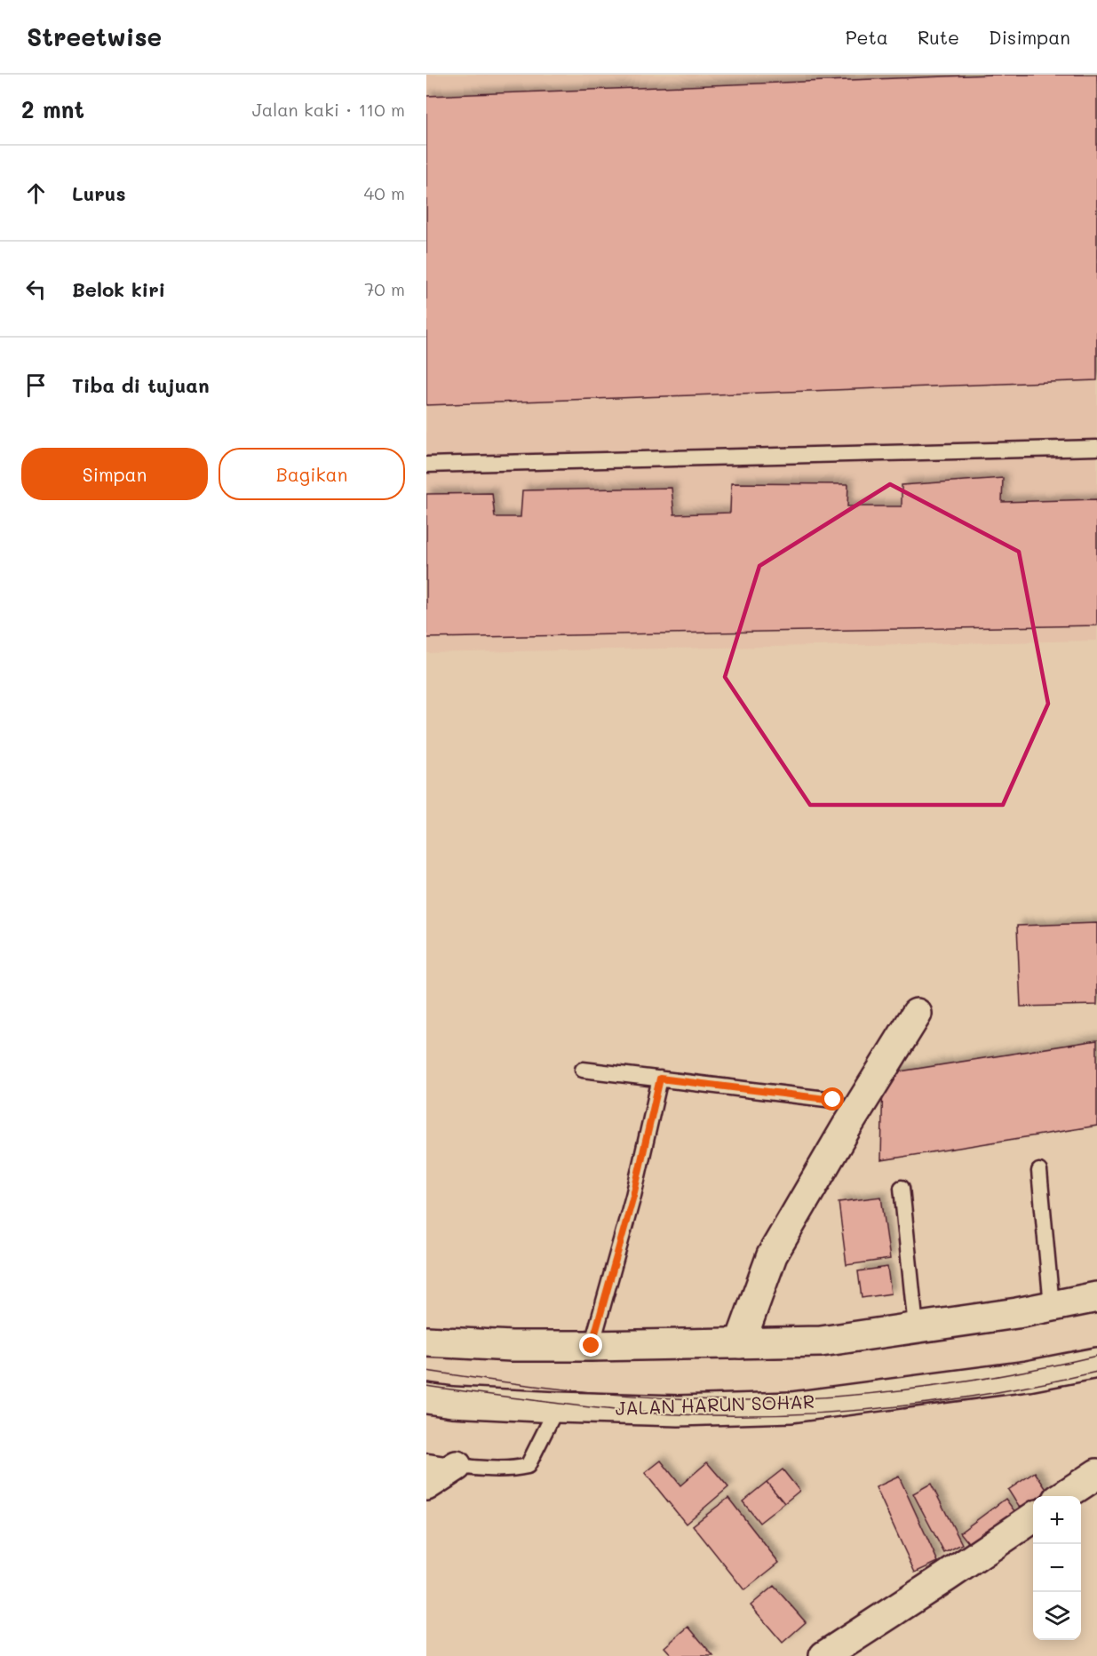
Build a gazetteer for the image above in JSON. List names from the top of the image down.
{
  "streets": {
    "main road": ["JALAN HARUN SOHAR"]
  },
  "page": {
    "header": "Streetwise",
    "nav": ["Peta", "Rute", "Disimpan"],
    "heading": ["2 mnt", "Jalan kaki · 110 m"],
    "list": [
      ["Lurus", "40 m"],
      ["Belok kiri", "70 m"],
      "Tiba di tujuan"
    ],
    "buttons": ["Simpan", "Bagikan"],
    "map_buttons": ["+", "−"]
  }
}
